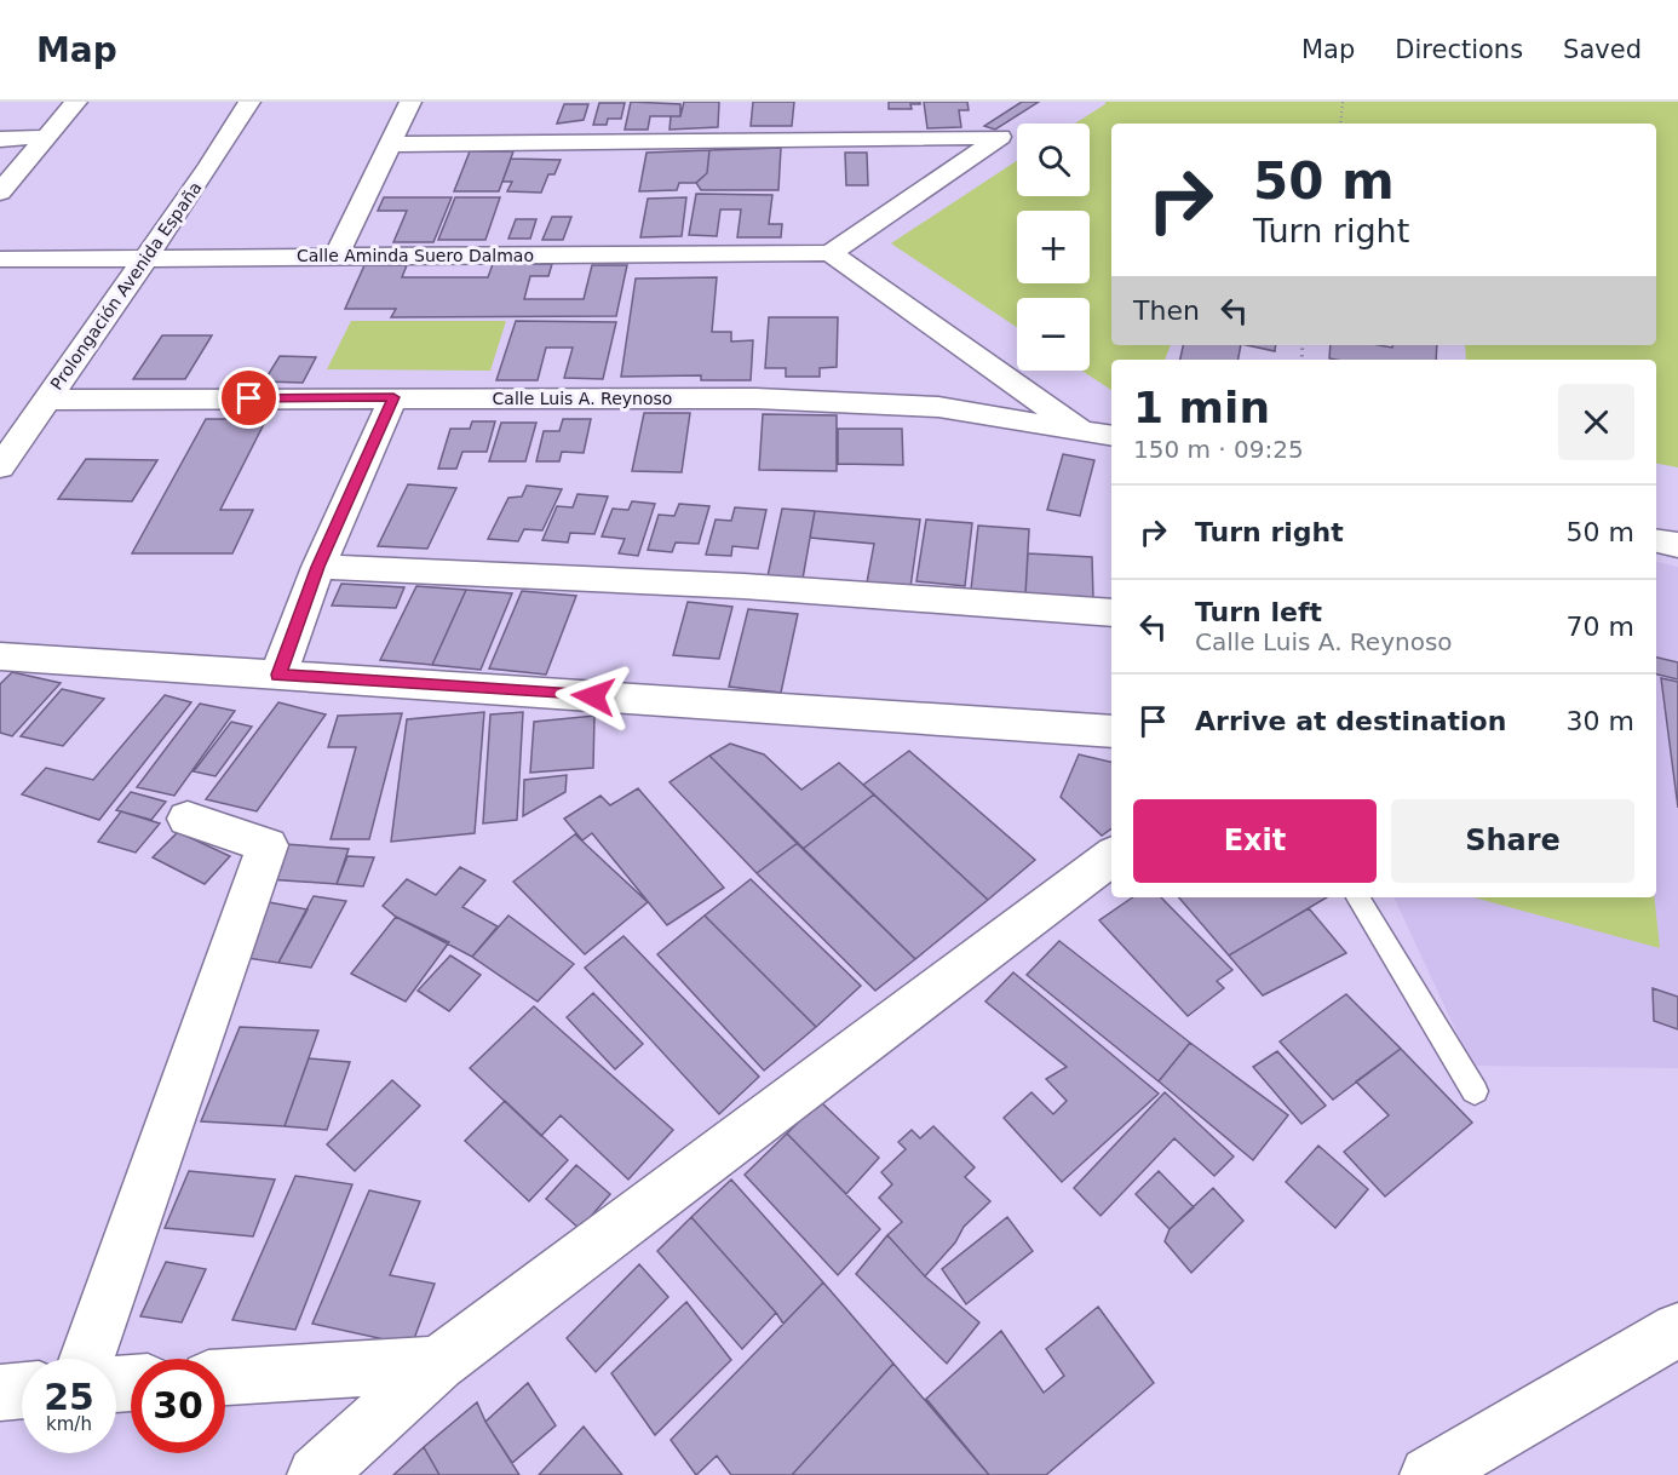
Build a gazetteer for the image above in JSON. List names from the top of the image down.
{
  "streets": {
    "street": ["Calle Aminda Suero Dalmao", "Prolongación Avenida España", "Calle Luis A. Reynoso"]
  },
  "crossings": [
    ["Calle Aminda Suero Dalmao", "Prolongación Avenida España"],
    ["Prolongación Avenida España", "Calle Luis A. Reynoso"]
  ],
  "page": {
    "header": "Map",
    "nav": ["Map", "Directions", "Saved"],
    "map_buttons": ["+", "−"],
    "turn": ["50 m", "Turn right"],
    "then": "Then",
    "heading": ["1 min", "150 m · 09:25"],
    "list": [
      {
        "name": "Turn right",
        "value": "50 m"
      },
      {
        "name": "Turn left",
        "note": "Calle Luis A. Reynoso",
        "value": "70 m"
      },
      {
        "name": "Arrive at destination",
        "value": "30 m"
      }
    ],
    "buttons": ["Exit", "Share"],
    "speed": "25 km/h",
    "limit": "30"
  }
}
